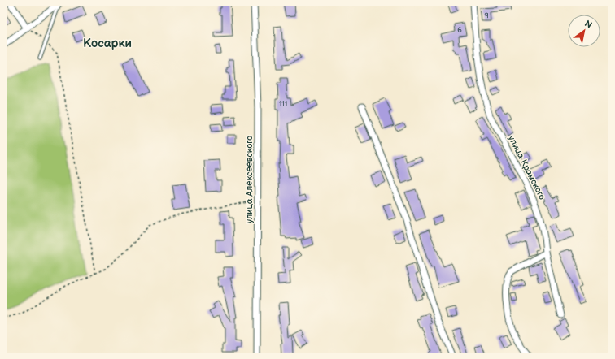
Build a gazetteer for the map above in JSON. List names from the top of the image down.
{
  "streets": {
    "street": ["улица Крамского", "улица Алексеевского"]
  },
  "districts": ["Косарки"],
  "house_numbers": ["9", "6", "111"],
  "north": "top right"
}
